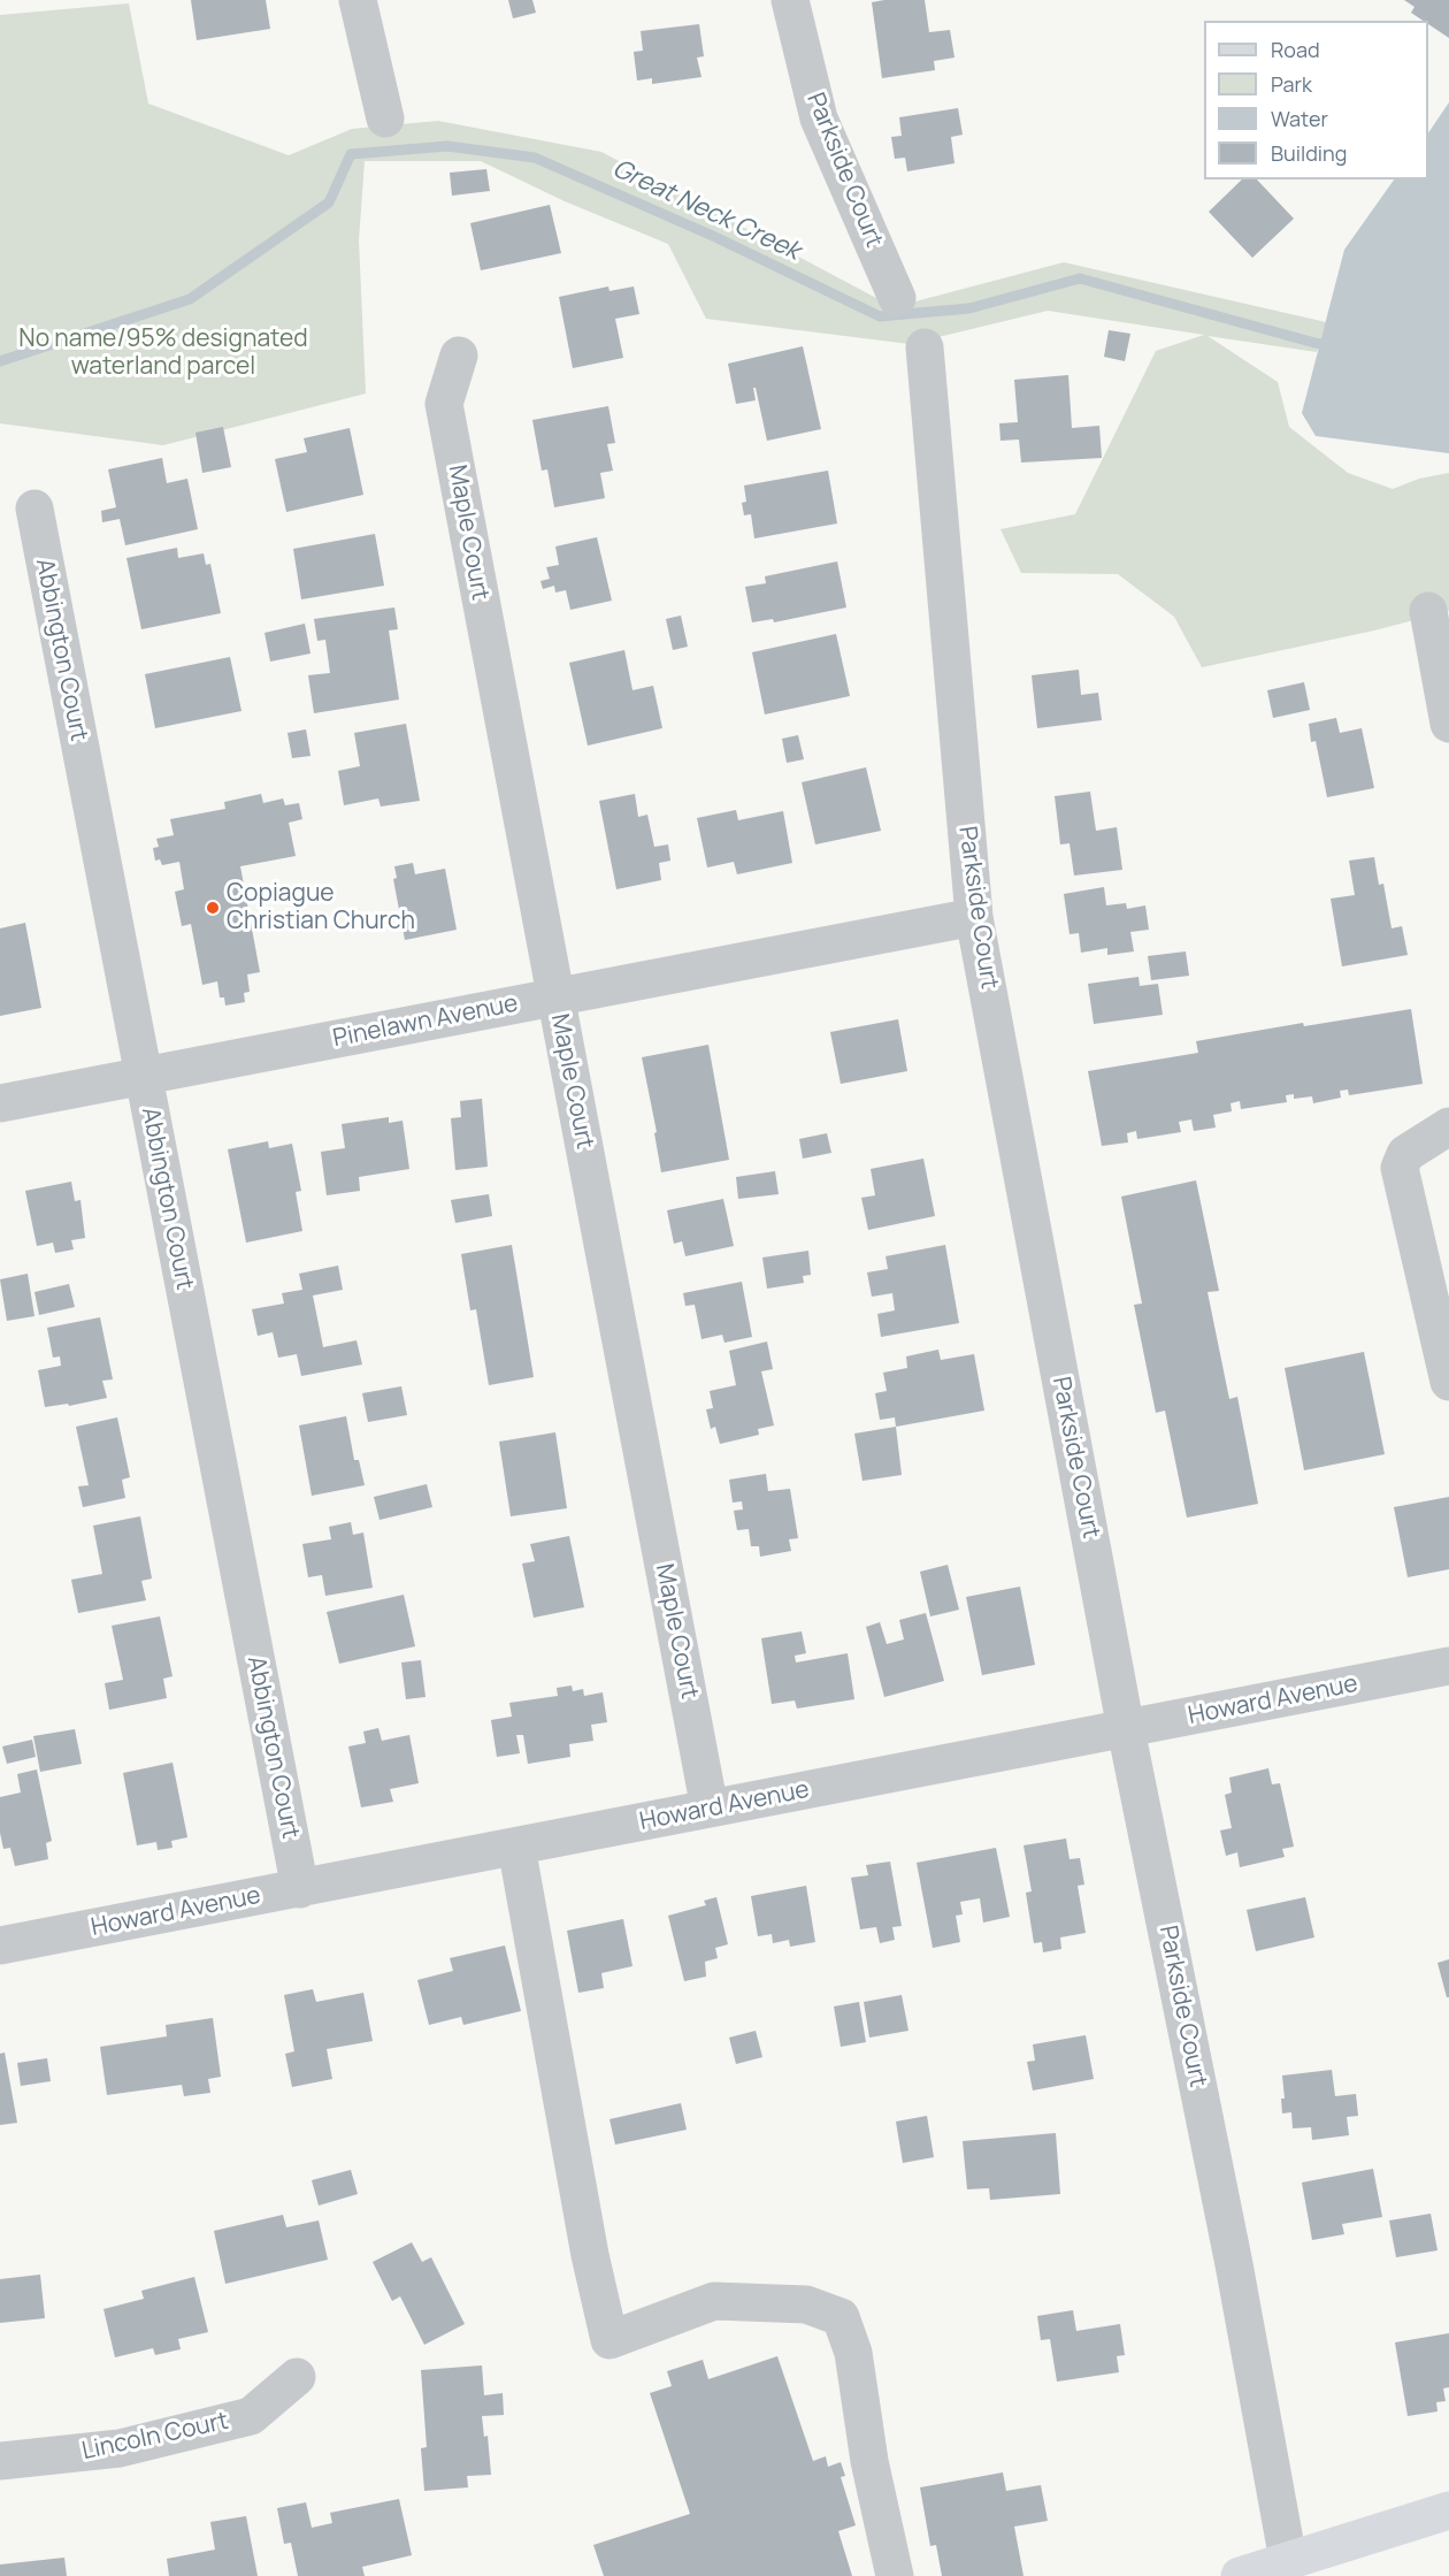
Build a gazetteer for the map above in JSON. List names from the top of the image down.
{
  "streets": {
    "street": [
      "Parkside Court",
      "Maple Court",
      "Abbington Court",
      "Pinelawn Avenue",
      "Howard Avenue",
      "Lincoln Court"
    ]
  },
  "crossings": [
    ["Parkside Court", "Pinelawn Avenue"],
    ["Parkside Court", "Howard Avenue"],
    ["Maple Court", "Pinelawn Avenue"],
    ["Maple Court", "Howard Avenue"],
    ["Abbington Court", "Pinelawn Avenue"],
    ["Abbington Court", "Howard Avenue"]
  ],
  "water": ["Great Neck Creek"],
  "parks": ["No name/95% designated waterland parcel"],
  "places": ["Copiague Christian Church"],
  "legend": [
    "Road",
    "Park",
    "Water",
    "Building"
  ]
}
